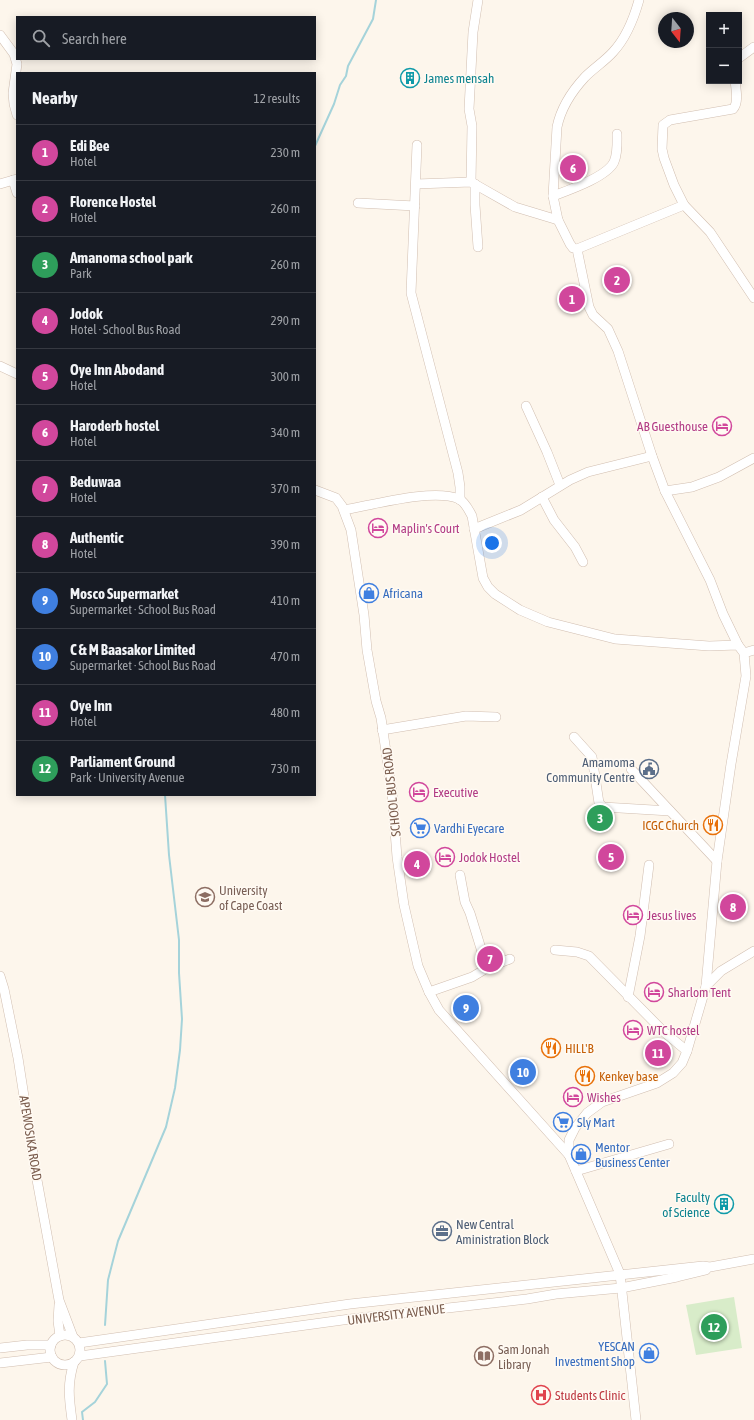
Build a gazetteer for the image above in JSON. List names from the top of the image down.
{
  "streets": {
    "street": ["SCHOOL BUS ROAD", "APEWOSIKA ROAD", "UNIVERSITY AVENUE"]
  },
  "places": {
    "building": ["James mensah", "Faculty of Science"],
    "hotel": [
      "AB Guesthouse",
      "Maplin's Court",
      "Executive",
      "Jodok Hostel",
      "Jesus lives",
      "Sharlom Tent",
      "WTC hostel",
      "Wishes"
    ],
    "shop": ["Africana", "Mentor Business Center", "YESCAN Investment Shop"],
    "public building": ["Amamoma Community Centre"],
    "restaurant": ["ICGC Church", "HILL'B", "Kenkey base"],
    "supermarket": ["Vardhi Eyecare", "Sly Mart"],
    "school or university": ["University of Cape Coast"],
    "office": ["New Central Aministration Block"],
    "library": ["Sam Jonah Library"],
    "hospital": ["Students Clinic"]
  },
  "north": "bottom",
  "page": {
    "map_buttons": ["+", "−"],
    "search": "Search here",
    "heading": ["Nearby", "12 results"],
    "list": [
      {
        "mark": "1",
        "name": "Edi Bee",
        "note": "Hotel",
        "value": "230 m"
      },
      {
        "mark": "2",
        "name": "Florence Hostel",
        "note": "Hotel",
        "value": "260 m"
      },
      {
        "mark": "3",
        "name": "Amanoma school park",
        "note": "Park",
        "value": "260 m"
      },
      {
        "mark": "4",
        "name": "Jodok",
        "note": "Hotel · School Bus Road",
        "value": "290 m"
      },
      {
        "mark": "5",
        "name": "Oye Inn Abodand",
        "note": "Hotel",
        "value": "300 m"
      },
      {
        "mark": "6",
        "name": "Haroderb hostel",
        "note": "Hotel",
        "value": "340 m"
      },
      {
        "mark": "7",
        "name": "Beduwaa",
        "note": "Hotel",
        "value": "370 m"
      },
      {
        "mark": "8",
        "name": "Authentic",
        "note": "Hotel",
        "value": "390 m"
      },
      {
        "mark": "9",
        "name": "Mosco Supermarket",
        "note": "Supermarket · School Bus Road",
        "value": "410 m"
      },
      {
        "mark": "10",
        "name": "C & M Baasakor Limited",
        "note": "Supermarket · School Bus Road",
        "value": "470 m"
      },
      {
        "mark": "11",
        "name": "Oye Inn",
        "note": "Hotel",
        "value": "480 m"
      },
      {
        "mark": "12",
        "name": "Parliament Ground",
        "note": "Park · University Avenue",
        "value": "730 m"
      }
    ],
    "pins": [
      "6",
      "2",
      "1",
      "3",
      "5",
      "4",
      "8",
      "7",
      "9",
      "11",
      "10",
      "12"
    ]
  }
}
